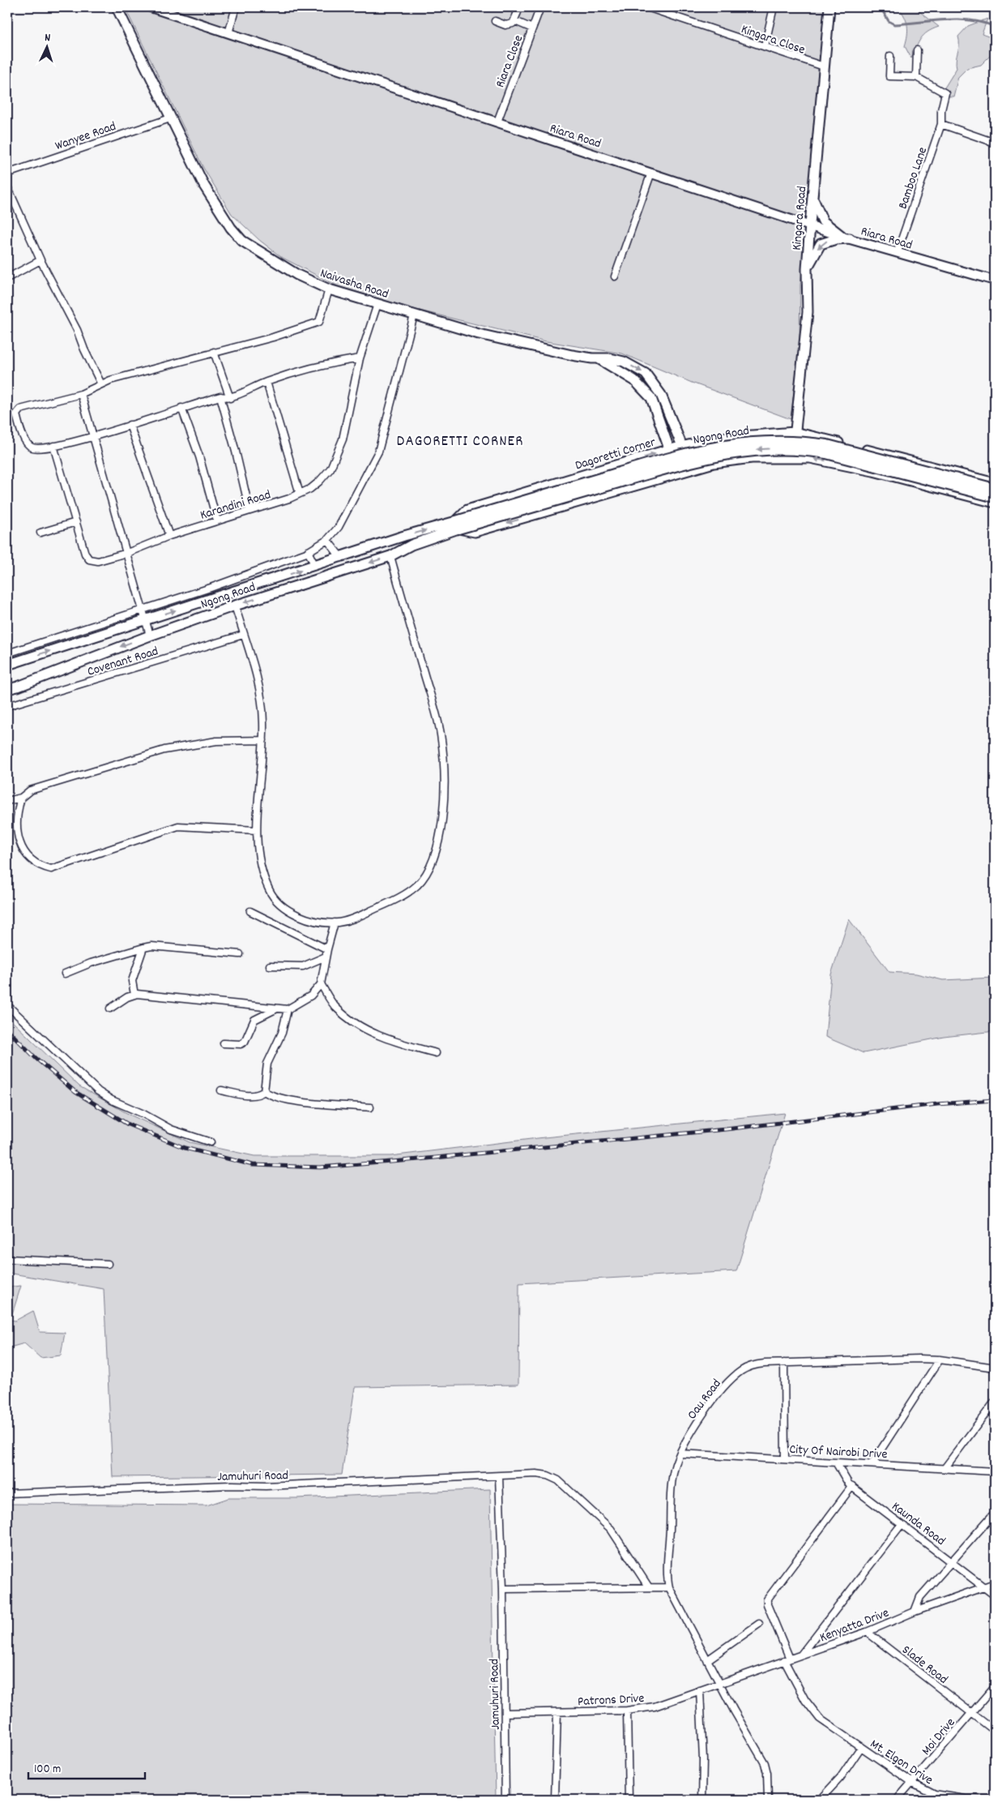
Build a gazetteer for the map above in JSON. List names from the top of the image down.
{
  "streets": {
    "main road": [
      "Kingara Road",
      "Naivasha Road",
      "Ngong Road",
      "Dagoretti Corner"
    ],
    "street": [
      "Kingara Close",
      "Riara Close",
      "Wanyee Road",
      "Riara Road",
      "Bamboo Lane",
      "Karandini Road",
      "Covenant Road",
      "Oau Road",
      "City Of Nairobi Drive",
      "Jamuhuri Road",
      "Kaunda Road",
      "Kenyatta Drive",
      "Slade Road",
      "Patrons Drive",
      "Moi Drive",
      "Mt. Elgon Drive"
    ]
  },
  "crossings": [
    ["Kingara Close", "Kingara Road"],
    ["Riara Close", "Riara Road"],
    ["Wanyee Road", "Naivasha Road"],
    ["Riara Road", "Bamboo Lane"],
    ["Riara Road", "Kingara Road"],
    ["Kingara Road", "Ngong Road"],
    ["Naivasha Road", "Ngong Road"],
    ["Naivasha Road", "Dagoretti Corner"],
    ["Naivasha Road", "Karandini Road"],
    ["Ngong Road", "Dagoretti Corner"],
    ["Oau Road", "City Of Nairobi Drive"],
    ["Oau Road", "Kenyatta Drive"],
    ["Oau Road", "Patrons Drive"],
    ["City Of Nairobi Drive", "Kaunda Road"],
    ["Jamuhuri Road", "Patrons Drive"],
    ["Kaunda Road", "Kenyatta Drive"],
    ["Kaunda Road", "Mt. Elgon Drive"],
    ["Kenyatta Drive", "Slade Road"],
    ["Kenyatta Drive", "Patrons Drive"],
    ["Kenyatta Drive", "Mt. Elgon Drive"],
    ["Slade Road", "Moi Drive"],
    ["Moi Drive", "Mt. Elgon Drive"]
  ],
  "one_way": ["Dagoretti Corner"],
  "districts": ["DAGORETTI CORNER"],
  "scale_bar": "100 m",
  "north": "top"
}
